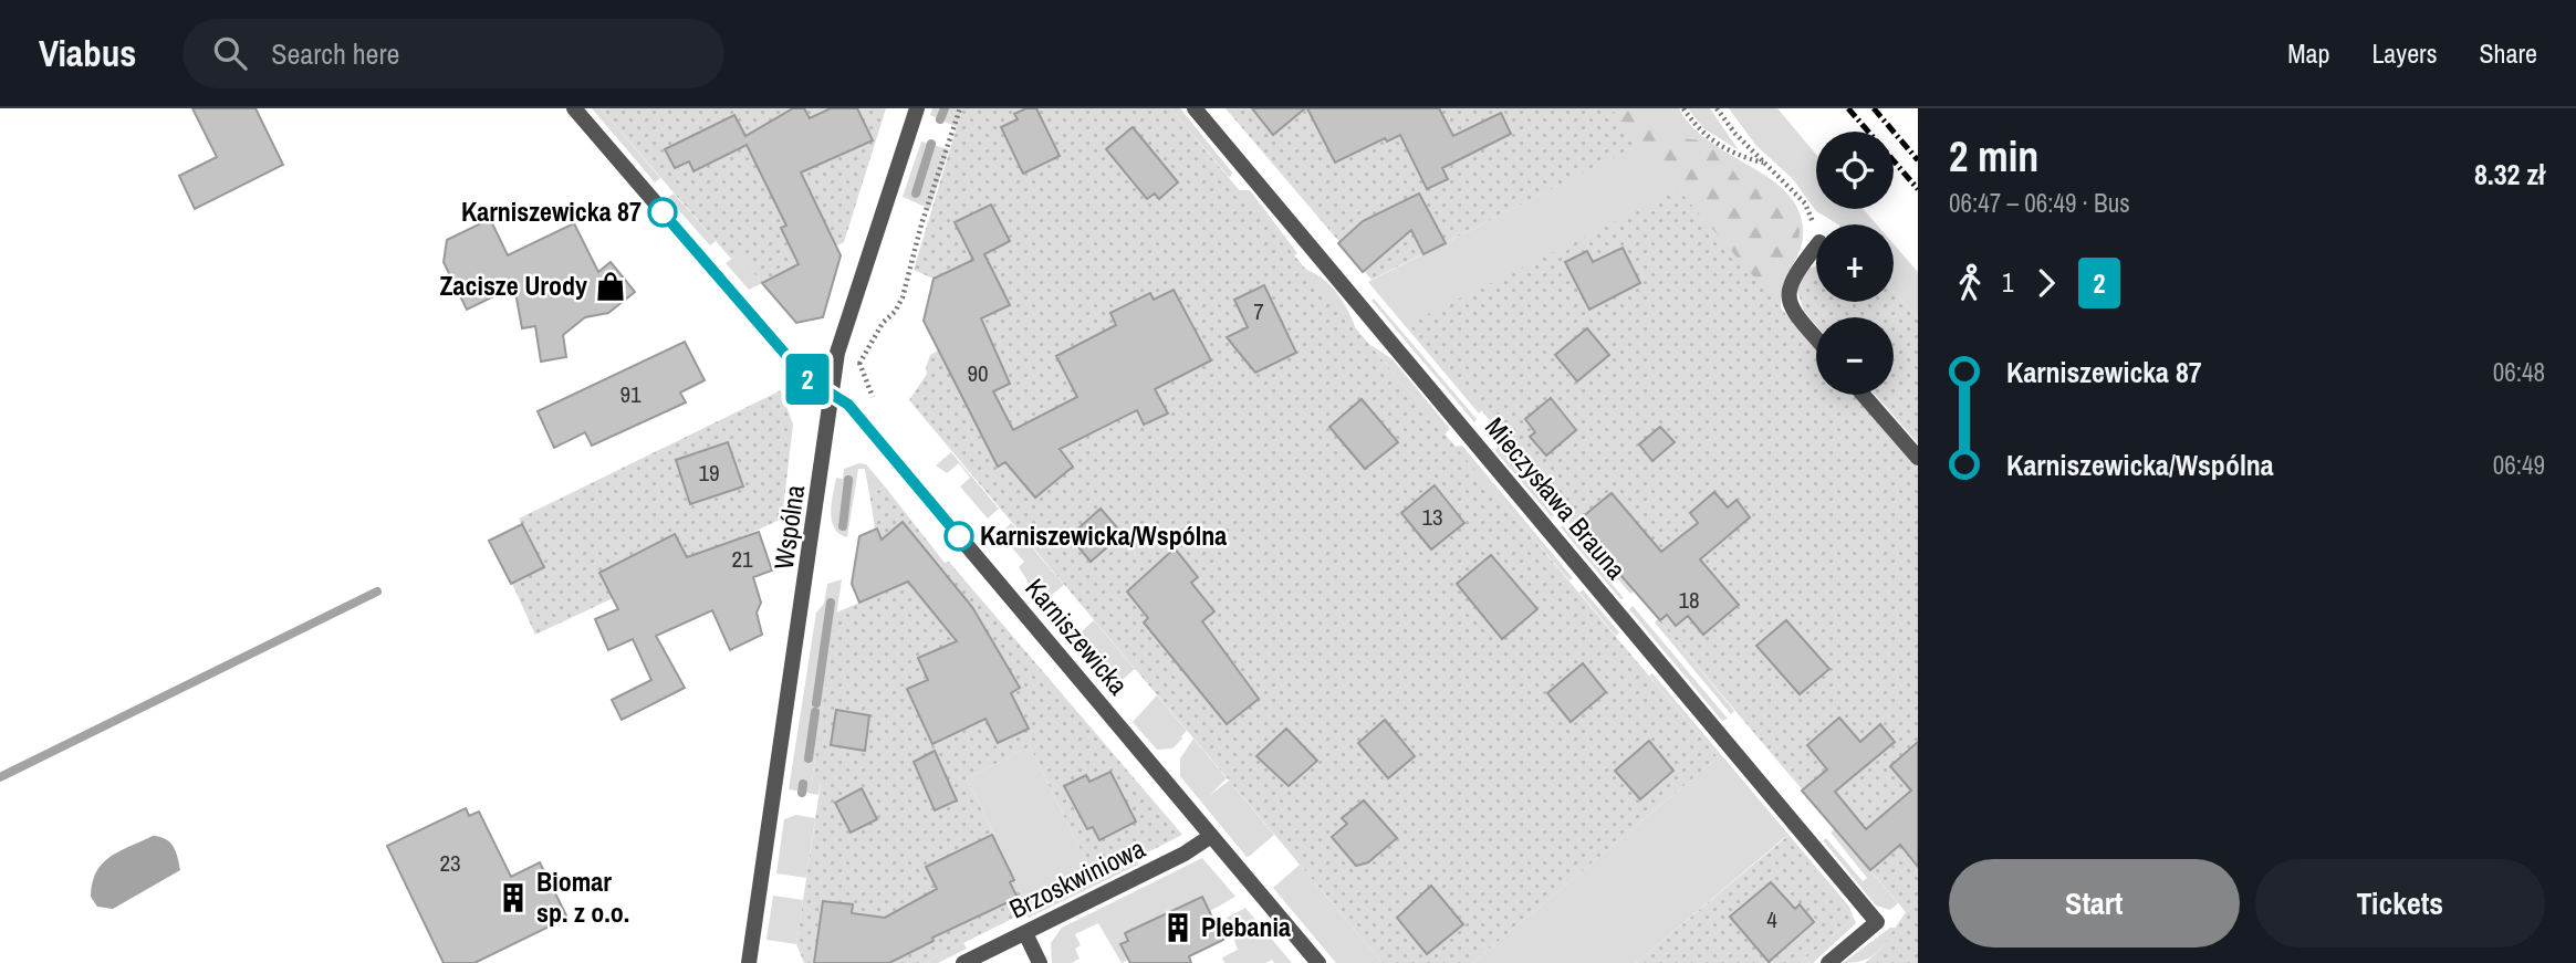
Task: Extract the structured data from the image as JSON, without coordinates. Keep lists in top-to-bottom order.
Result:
{
  "streets": {
    "street": [
      "Mieczysława Brauna",
      "Wspólna",
      "Karniszewicka",
      "Brzoskwiniowa"
    ]
  },
  "crossings": [
    ["Wspólna", "Karniszewicka"],
    ["Karniszewicka", "Brzoskwiniowa"]
  ],
  "places": {
    "other": ["Karniszewicka 87", "Karniszewicka/Wspólna"],
    "shop": ["Zacisze Urody"],
    "building": ["Biomar sp. z o.o.", "Plebania"]
  },
  "lines": ["bus line 2"],
  "house_numbers": [
    "7",
    "90",
    "91",
    "19",
    "13",
    "21",
    "18",
    "23",
    "4"
  ],
  "page": {
    "header": "Viabus",
    "search": "Search here",
    "nav": ["Map", "Layers", "Share"],
    "on_map": "2",
    "heading": ["2 min", "06:47 – 06:49 · Bus", "8.32 zł"],
    "map_buttons": ["+", "−"],
    "legs": ["1", "2"],
    "list": [
      {
        "name": "Karniszewicka 87",
        "value": "06:48"
      },
      {
        "name": "Karniszewicka/Wspólna",
        "value": "06:49"
      }
    ],
    "buttons": ["Start", "Tickets"]
  }
}
